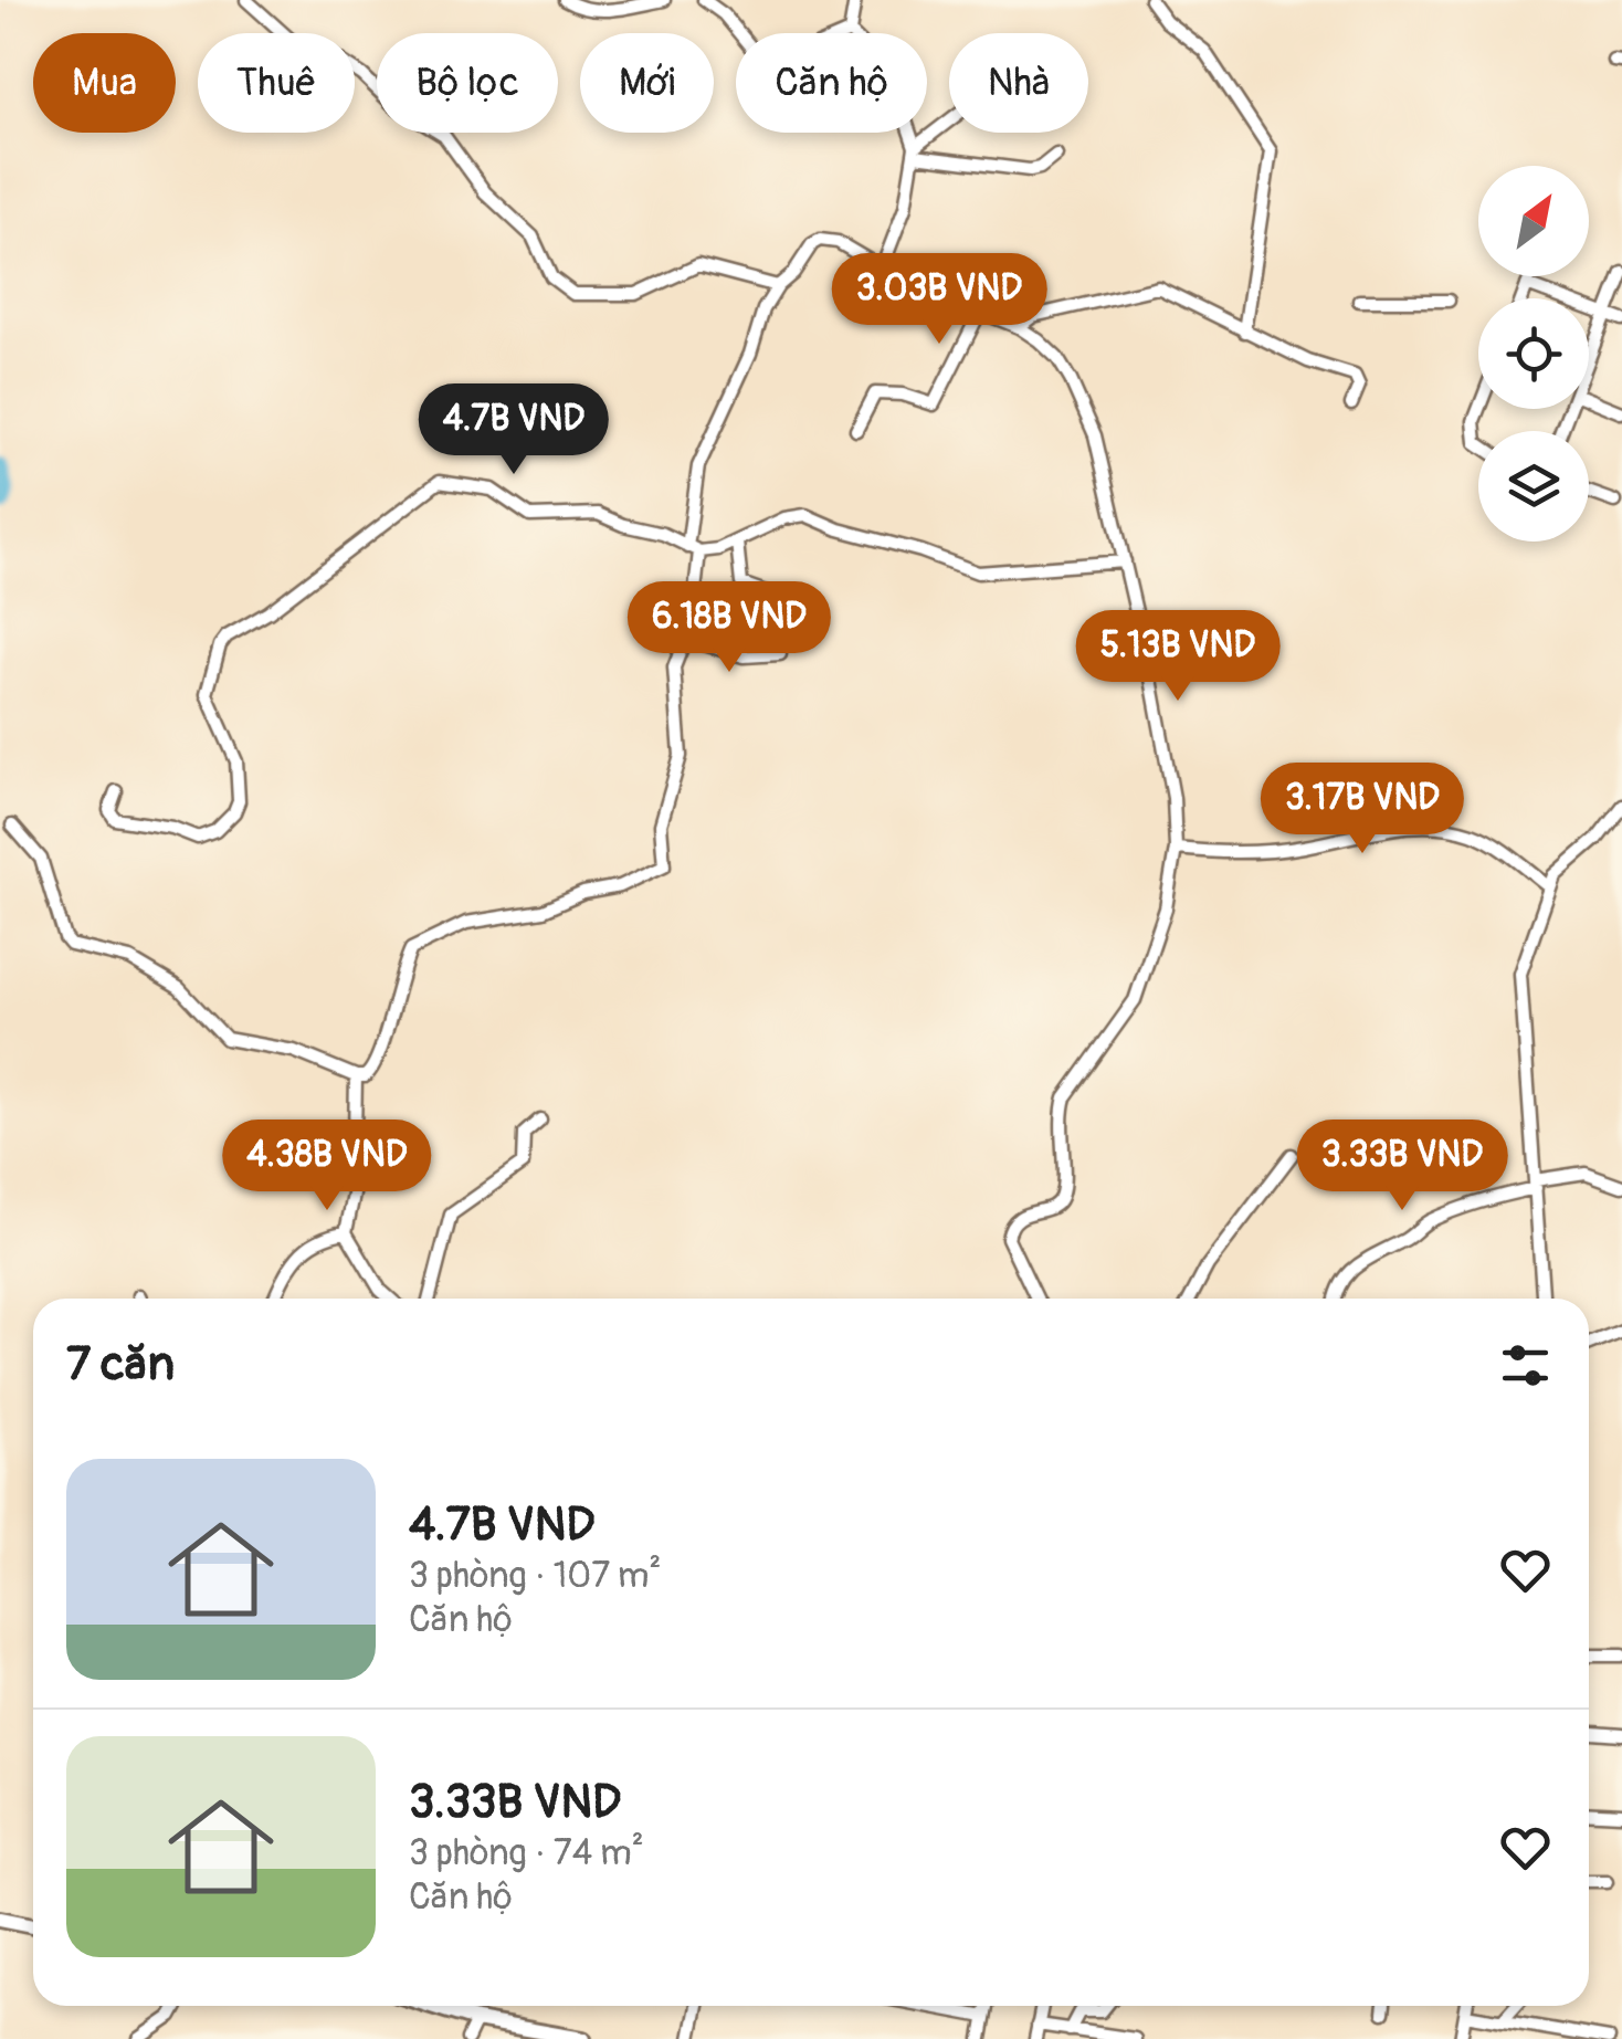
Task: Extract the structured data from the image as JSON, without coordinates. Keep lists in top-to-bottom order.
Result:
{
  "north": "top right",
  "page": {
    "chip": [
      "Mua",
      "Thuê",
      "Bộ lọc",
      "Mới",
      "Căn hộ",
      "Nhà"
    ],
    "price": [
      "3.03B VND",
      "4.7B VND",
      "6.18B VND",
      "5.13B VND",
      "3.17B VND",
      "4.38B VND",
      "3.33B VND"
    ],
    "heading": "7 căn",
    "list": [
      {
        "name": "4.7B VND",
        "note": "3 phòng · 107 m² · Căn hộ"
      },
      {
        "name": "3.33B VND",
        "note": "3 phòng · 74 m² · Căn hộ"
      }
    ]
  }
}
